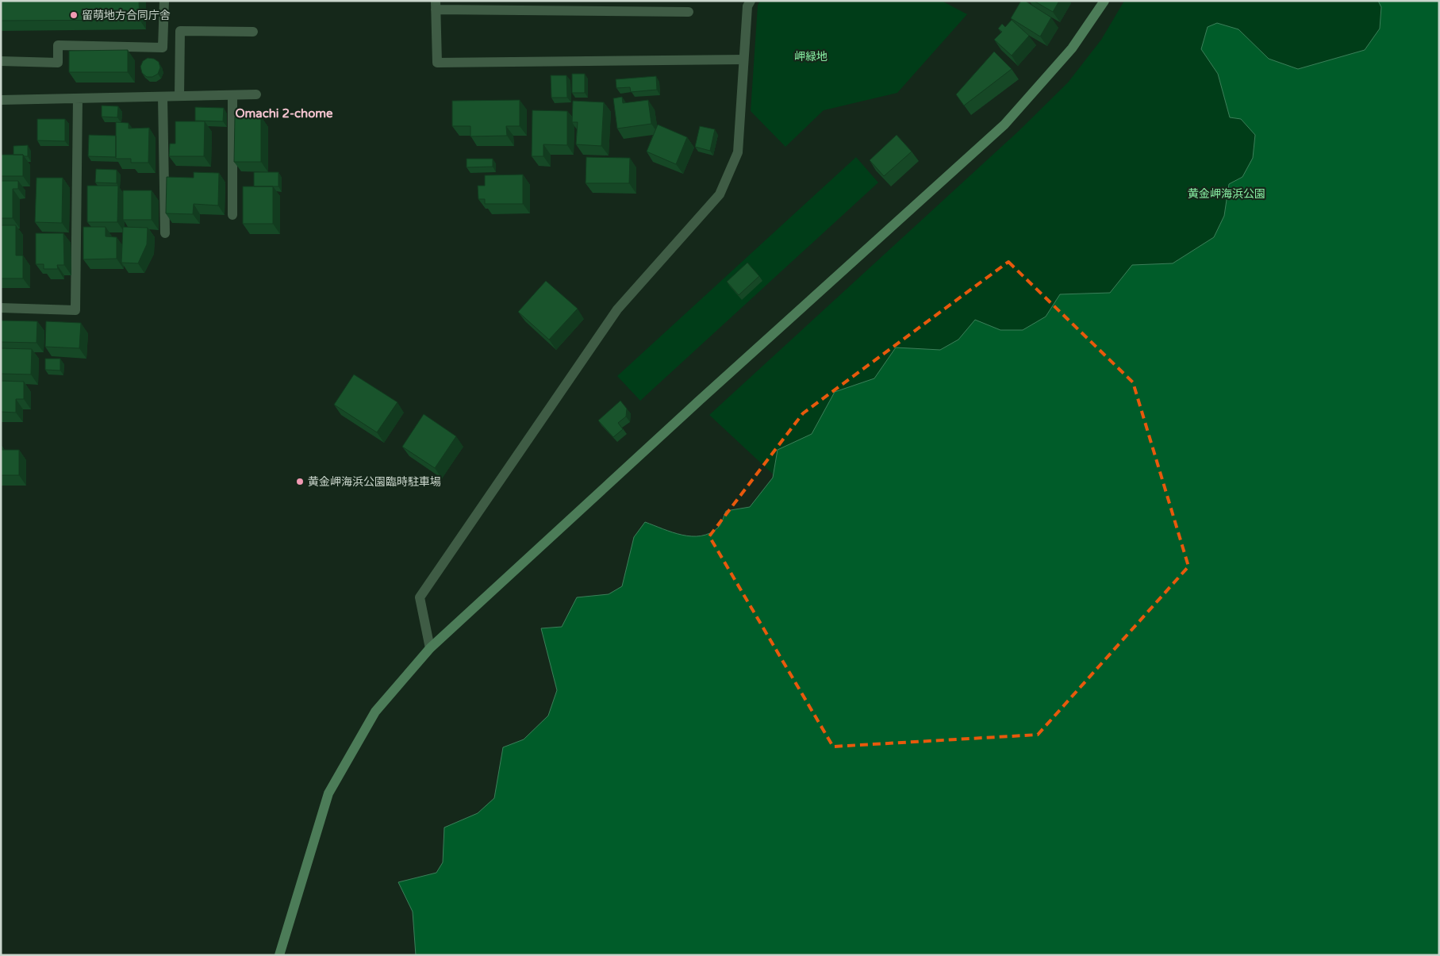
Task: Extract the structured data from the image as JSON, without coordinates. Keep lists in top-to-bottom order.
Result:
{
  "districts": ["Omachi 2-chome"],
  "parks": ["岬緑地", "黄金岬海浜公園"],
  "places": ["留萌地方合同庁舎", "黄金岬海浜公園臨時駐車場"]
}
